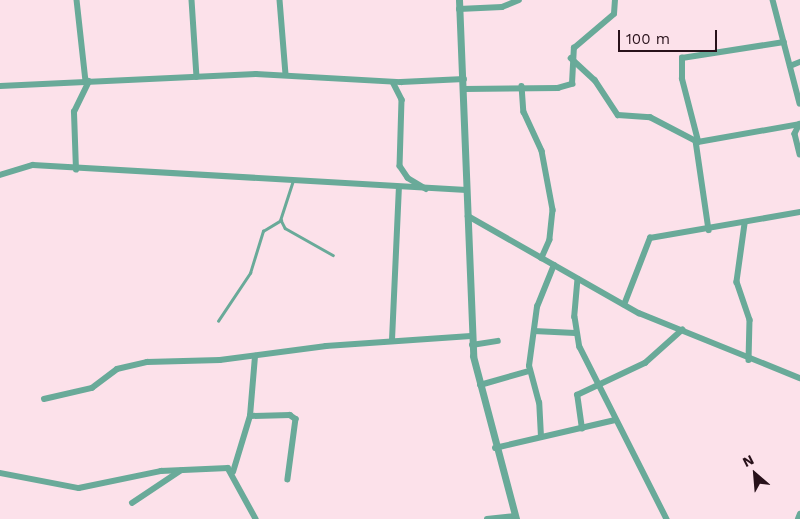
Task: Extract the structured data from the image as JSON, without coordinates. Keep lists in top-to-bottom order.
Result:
{
  "scale_bar": "100 m",
  "north": "top left"
}
